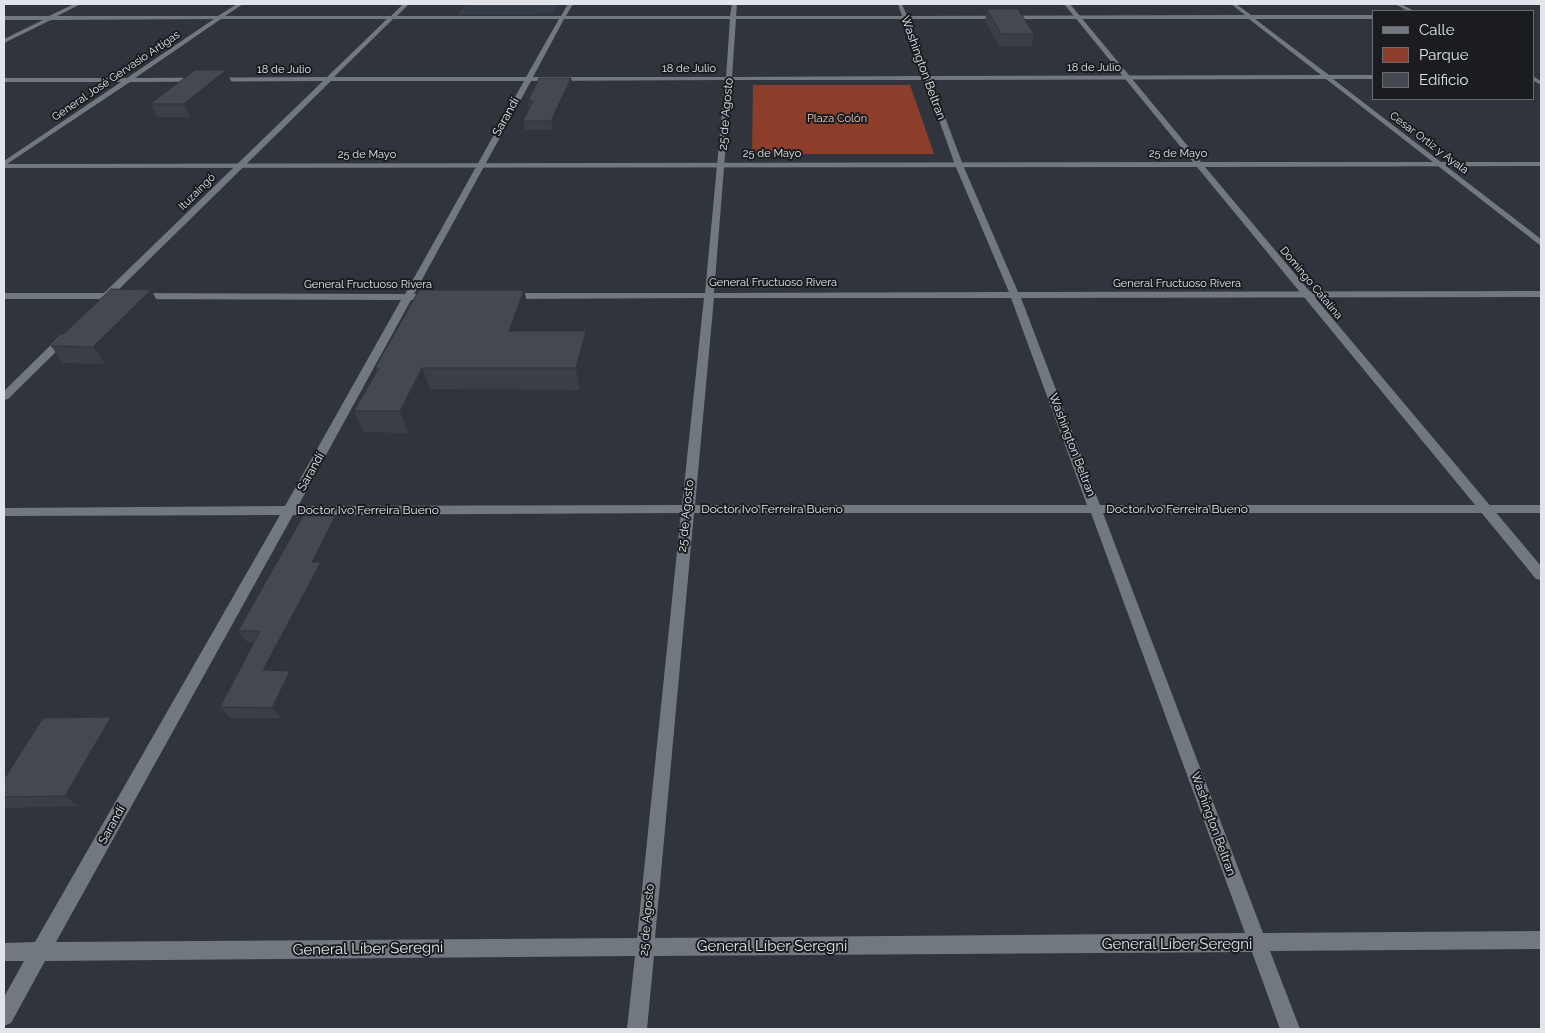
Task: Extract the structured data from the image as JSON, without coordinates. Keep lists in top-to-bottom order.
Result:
{
  "streets": {
    "street": [
      "Washington Beltran",
      "18 de Julio",
      "General José Gervasio Artigas",
      "25 de Agosto",
      "Sarandí",
      "Cesar Ortiz y Ayala",
      "25 de Mayo",
      "Ituzaingó",
      "General Fructuoso Rivera",
      "Domingo Catalina",
      "Doctor Ivo Ferreira Bueno",
      "General Líber Seregni"
    ]
  },
  "crossings": [
    ["Washington Beltran", "18 de Julio"],
    ["Washington Beltran", "25 de Mayo"],
    ["Washington Beltran", "General Fructuoso Rivera"],
    ["Washington Beltran", "Doctor Ivo Ferreira Bueno"],
    ["Washington Beltran", "General Líber Seregni"],
    ["18 de Julio", "General José Gervasio Artigas"],
    ["18 de Julio", "25 de Agosto"],
    ["18 de Julio", "Sarandí"],
    ["18 de Julio", "Cesar Ortiz y Ayala"],
    ["18 de Julio", "Ituzaingó"],
    ["18 de Julio", "Domingo Catalina"],
    ["General José Gervasio Artigas", "25 de Mayo"],
    ["25 de Agosto", "25 de Mayo"],
    ["25 de Agosto", "General Fructuoso Rivera"],
    ["25 de Agosto", "Doctor Ivo Ferreira Bueno"],
    ["25 de Agosto", "General Líber Seregni"],
    ["Sarandí", "25 de Mayo"],
    ["Sarandí", "General Fructuoso Rivera"],
    ["Sarandí", "Doctor Ivo Ferreira Bueno"],
    ["Sarandí", "General Líber Seregni"],
    ["Cesar Ortiz y Ayala", "25 de Mayo"],
    ["25 de Mayo", "Ituzaingó"],
    ["25 de Mayo", "Domingo Catalina"],
    ["Ituzaingó", "General Fructuoso Rivera"],
    ["General Fructuoso Rivera", "Domingo Catalina"],
    ["Domingo Catalina", "Doctor Ivo Ferreira Bueno"]
  ],
  "parks": ["Plaza Colón"],
  "legend": ["Calle", "Parque", "Edificio"]
}
